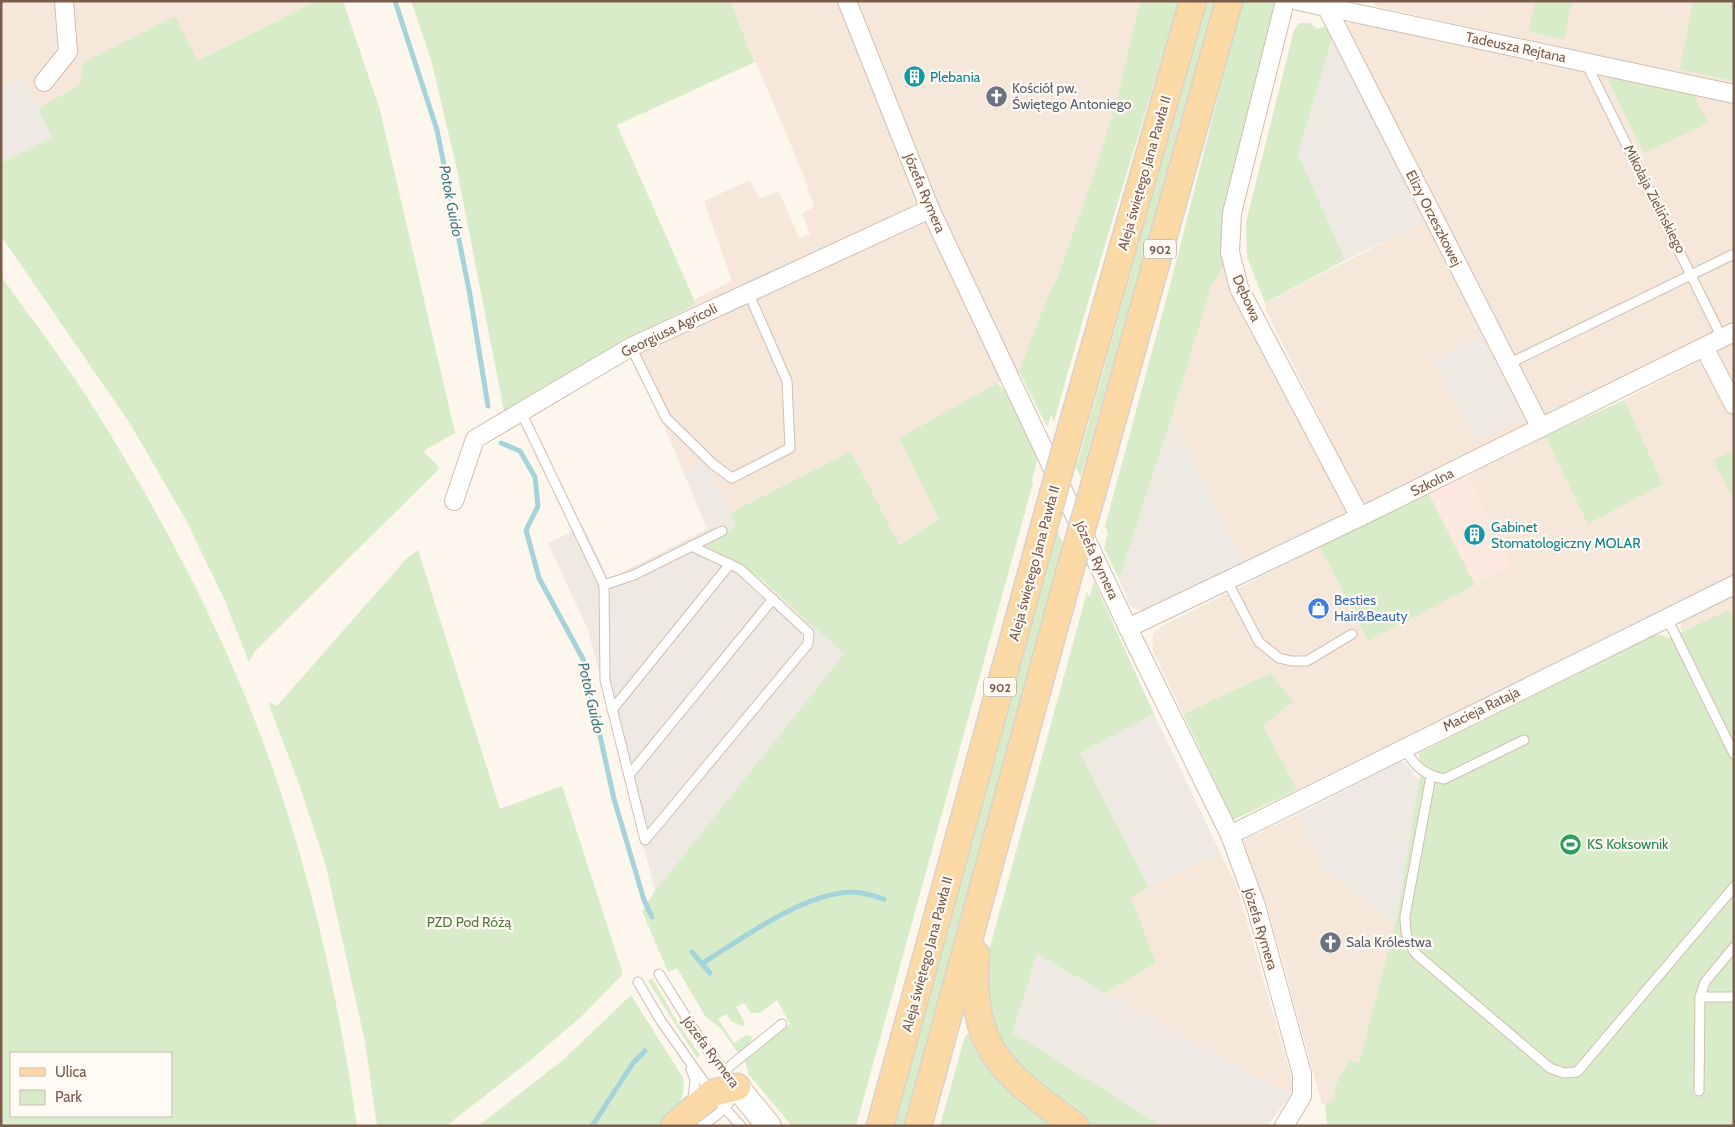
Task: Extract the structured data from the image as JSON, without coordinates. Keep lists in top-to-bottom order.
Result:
{
  "streets": {
    "main road": ["Aleja świętego Jana Pawła II", "902"],
    "street": [
      "Tadeusza Rejtana",
      "Józefa Rymera",
      "Elizy Orzeszkowej",
      "Dębowa",
      "Georgiusa Agricoli",
      "Szkolna",
      "Macieja Rataja"
    ],
    "lane": ["Mikołaja Zielińskiego"]
  },
  "crossings": [
    ["Tadeusza Rejtana", "Mikołaja Zielińskiego"],
    ["Tadeusza Rejtana", "Elizy Orzeszkowej"],
    ["Józefa Rymera", "Georgiusa Agricoli"],
    ["Józefa Rymera", "Szkolna"],
    ["Józefa Rymera", "Macieja Rataja"],
    ["Mikołaja Zielińskiego", "Szkolna"],
    ["Elizy Orzeszkowej", "Szkolna"],
    ["Dębowa", "Szkolna"]
  ],
  "water": ["Potok Guido"],
  "parks": ["PZD Pod Różą"],
  "places": {
    "building": ["Plebania", "Gabinet Stomatologiczny MOLAR"],
    "church": ["Kościół pw. Świętego Antoniego", "Sala Królestwa"],
    "shop": ["Besties Hair&Beauty"],
    "sports": ["KS Koksownik"]
  },
  "legend": ["Ulica", "Park"]
}
